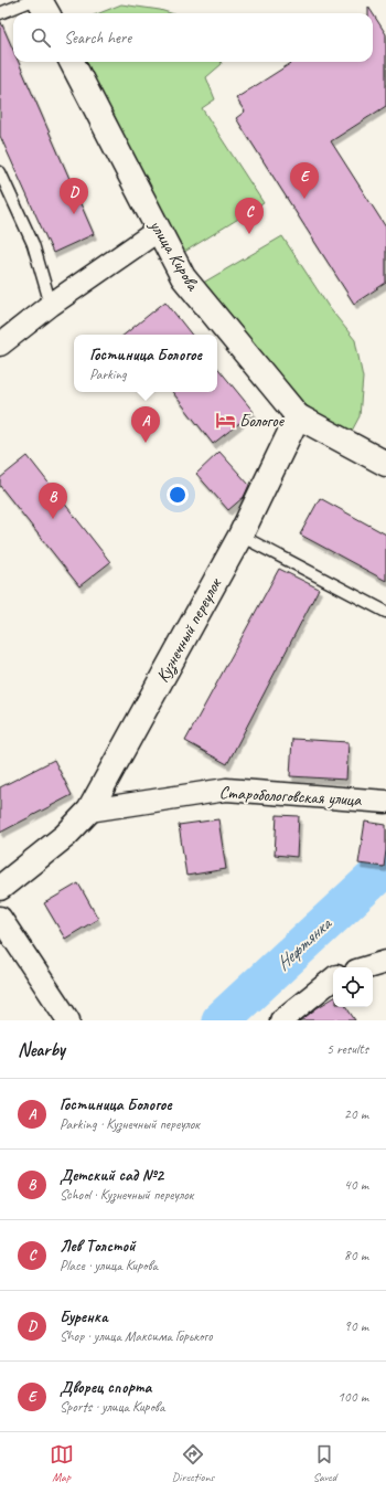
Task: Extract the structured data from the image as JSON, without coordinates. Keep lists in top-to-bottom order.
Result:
{
  "streets": {
    "main road": ["улица Кирова", "Кузнечный переулок"],
    "street": ["Старобологовская улица"]
  },
  "crossings": [
    ["улица Кирова", "Кузнечный переулок"],
    ["Кузнечный переулок", "Старобологовская улица"]
  ],
  "water": ["Нефтянка"],
  "places": {
    "hotel": ["Бологое"]
  },
  "page": {
    "search": "Search here",
    "pins": [
      "E",
      "D",
      "C",
      "A",
      "B"
    ],
    "popup": ["Гостиница Бологое", "Parking"],
    "heading": ["Nearby", "5 results"],
    "list": [
      {
        "mark": "A",
        "name": "Гостиница Бологое",
        "note": "Parking · Кузнечный переулок",
        "value": "20 m"
      },
      {
        "mark": "B",
        "name": "Детский сад №2",
        "note": "School · Кузнечный переулок",
        "value": "40 m"
      },
      {
        "mark": "C",
        "name": "Лев Толстой",
        "note": "Place · улица Кирова",
        "value": "80 m"
      },
      {
        "mark": "D",
        "name": "Буренка",
        "note": "Shop · улица Максима Горького",
        "value": "90 m"
      },
      {
        "mark": "E",
        "name": "Дворец спорта",
        "note": "Sports · улица Кирова",
        "value": "100 m"
      }
    ],
    "nav": ["Map", "Directions", "Saved"]
  }
}
